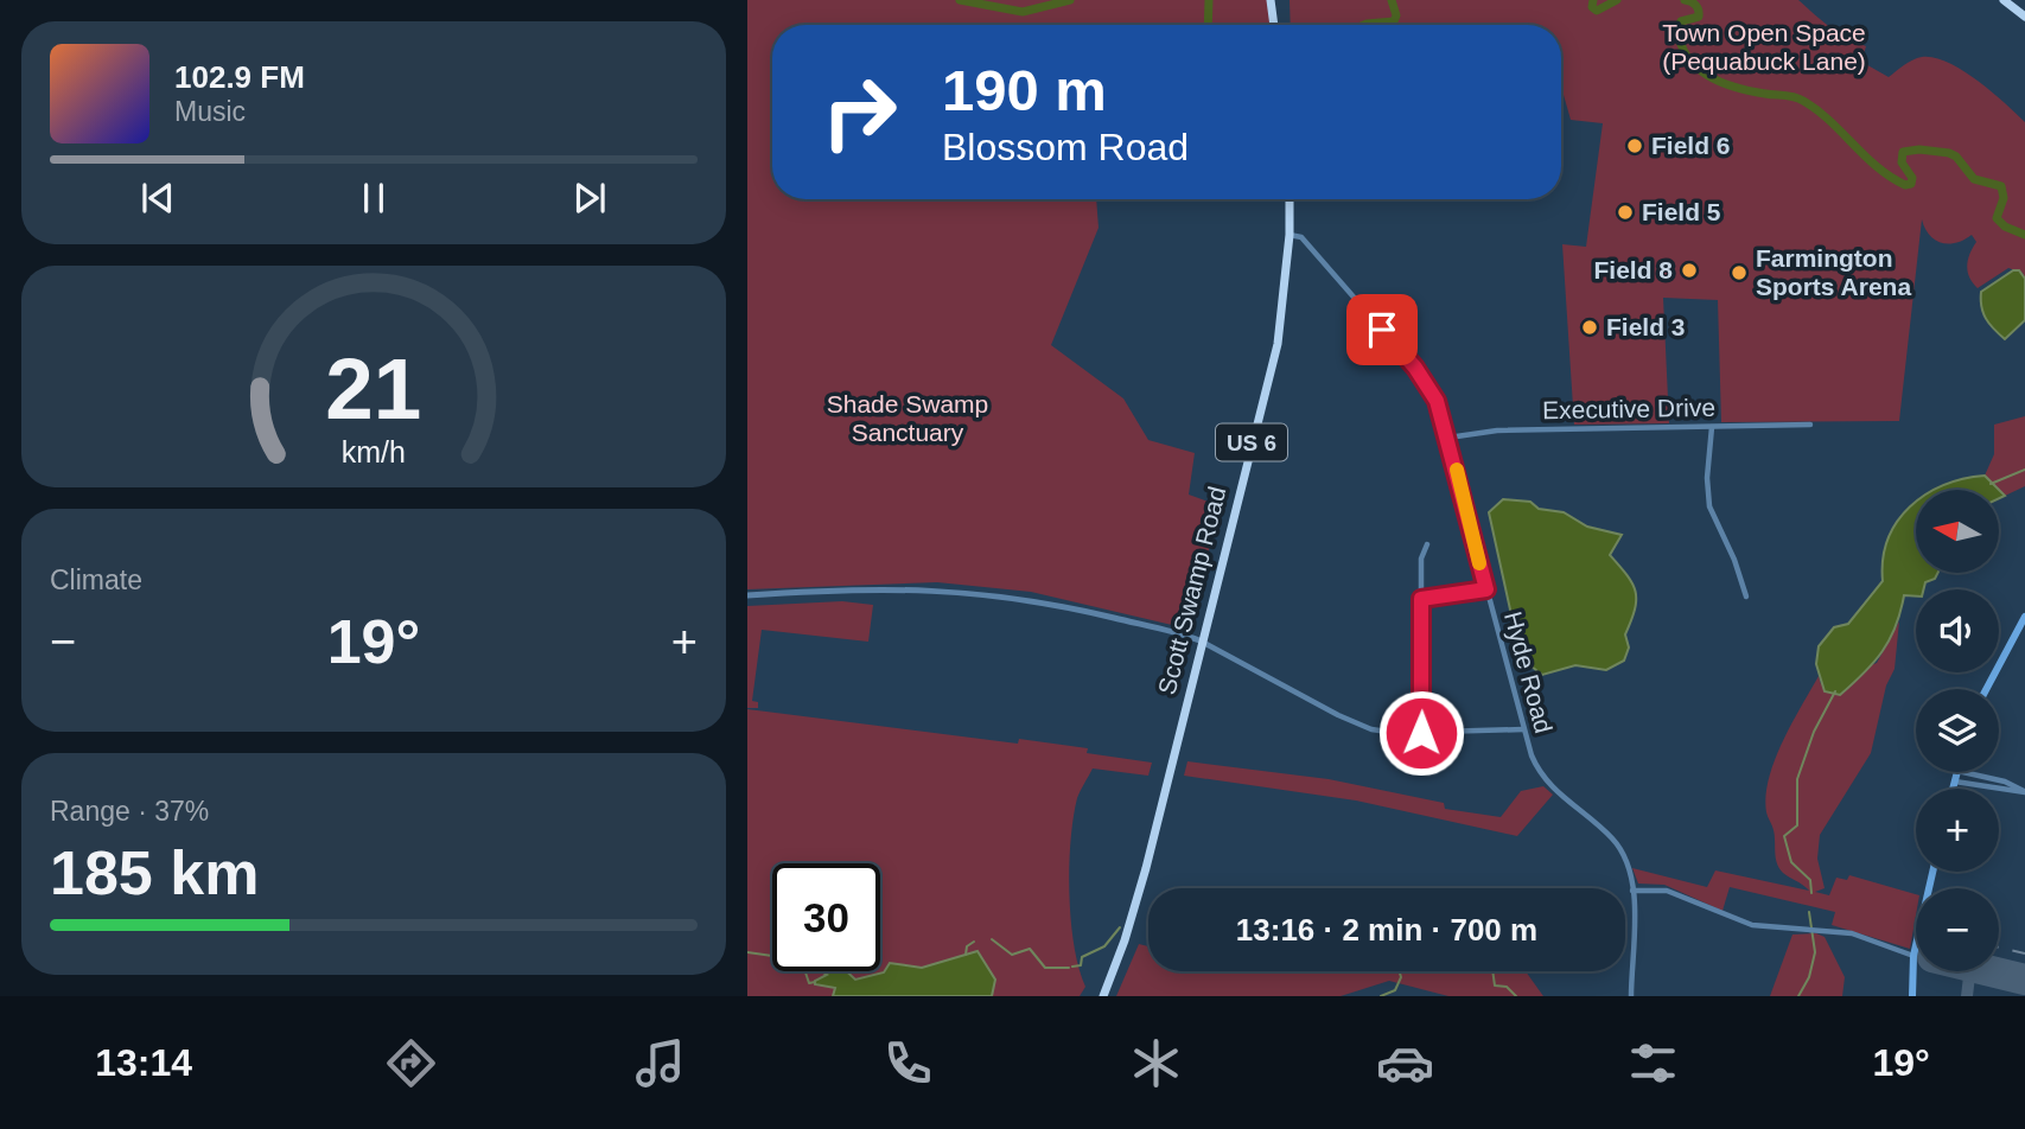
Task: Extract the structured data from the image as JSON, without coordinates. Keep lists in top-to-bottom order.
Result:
{
  "streets": {
    "highway": ["US 6", "Scott Swamp Road"],
    "street": ["Executive Drive", "Hyde Road"]
  },
  "crossings": [
    ["Executive Drive", "Hyde Road"],
    ["Scott Swamp Road", "Hyde Road"]
  ],
  "parks": ["Town Open Space (Pequabuck Lane)", "Shade Swamp Sanctuary"],
  "places": [
    "Field 6",
    "Field 5",
    "Field 8",
    "Farmington Sports Arena",
    "Field 3"
  ],
  "north": "left",
  "page": {
    "turn": ["190 m", "Blossom Road"],
    "song": ["102.9 FM", "Music"],
    "map_buttons": ["+", "−"],
    "tile": [
      "Climate",
      ["Range · 37%", "185 km"]
    ],
    "heat": ["−", "19°", "+"],
    "limit": "30",
    "trip": "13:16 · 2 min · 700 m",
    "tabs": ["13:14", "19°"],
    "gauge": ["21", "km/h"]
  }
}
